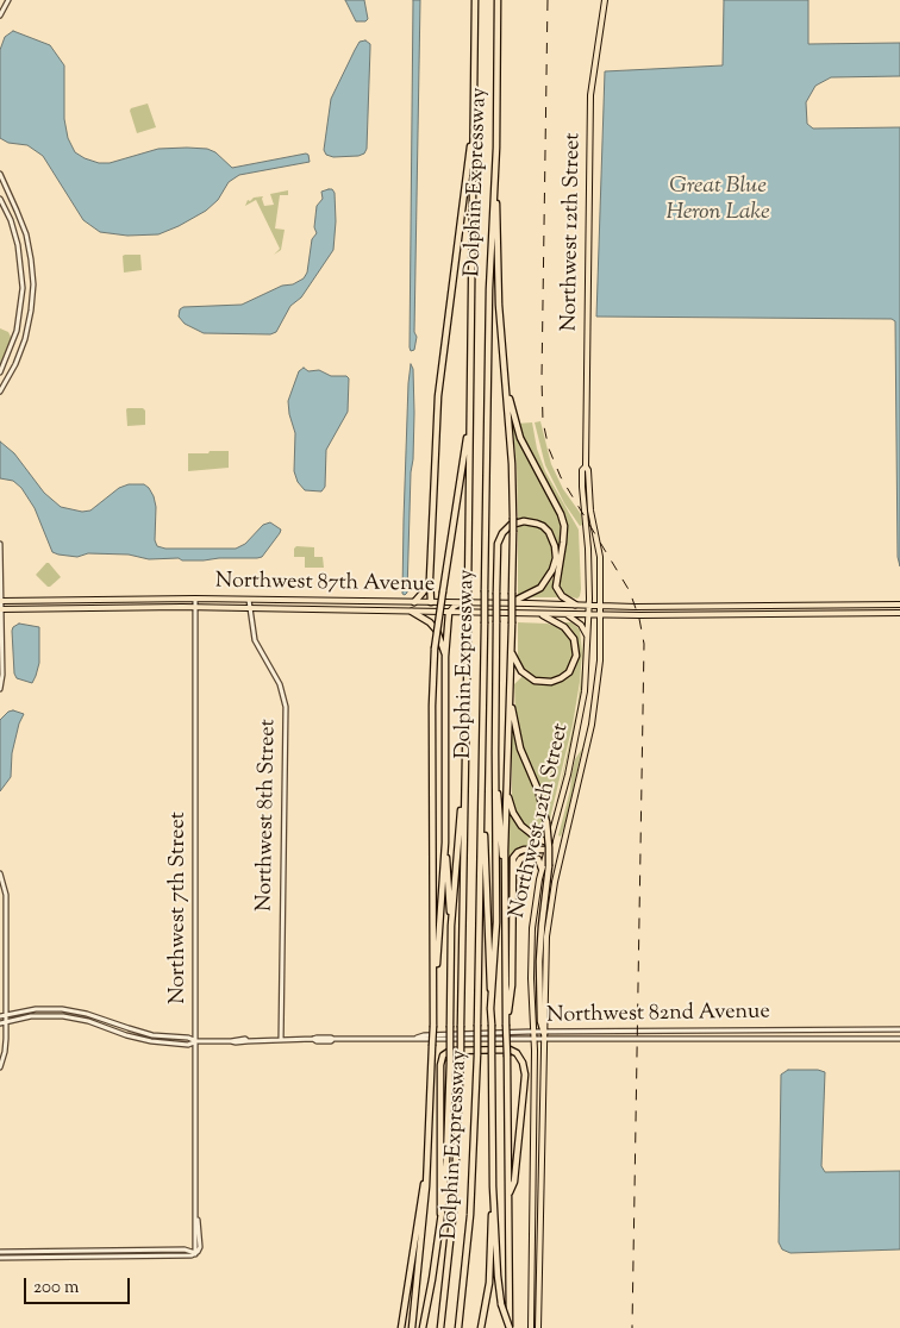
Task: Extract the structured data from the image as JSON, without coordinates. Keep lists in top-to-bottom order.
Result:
{
  "streets": {
    "highway": ["Dolphin Expressway"],
    "main road": ["Northwest 12th Street", "Northwest 87th Avenue"],
    "street": ["Northwest 8th Street", "Northwest 7th Street", "Northwest 82nd Avenue"]
  },
  "crossings": [
    ["Northwest 12th Street", "Northwest 87th Avenue"],
    ["Northwest 12th Street", "Northwest 82nd Avenue"],
    ["Northwest 87th Avenue", "Northwest 8th Street"],
    ["Northwest 87th Avenue", "Northwest 7th Street"],
    ["Northwest 8th Street", "Northwest 82nd Avenue"],
    ["Northwest 7th Street", "Northwest 82nd Avenue"]
  ],
  "water": ["Great Blue Heron Lake"],
  "scale_bar": "200 m"
}
